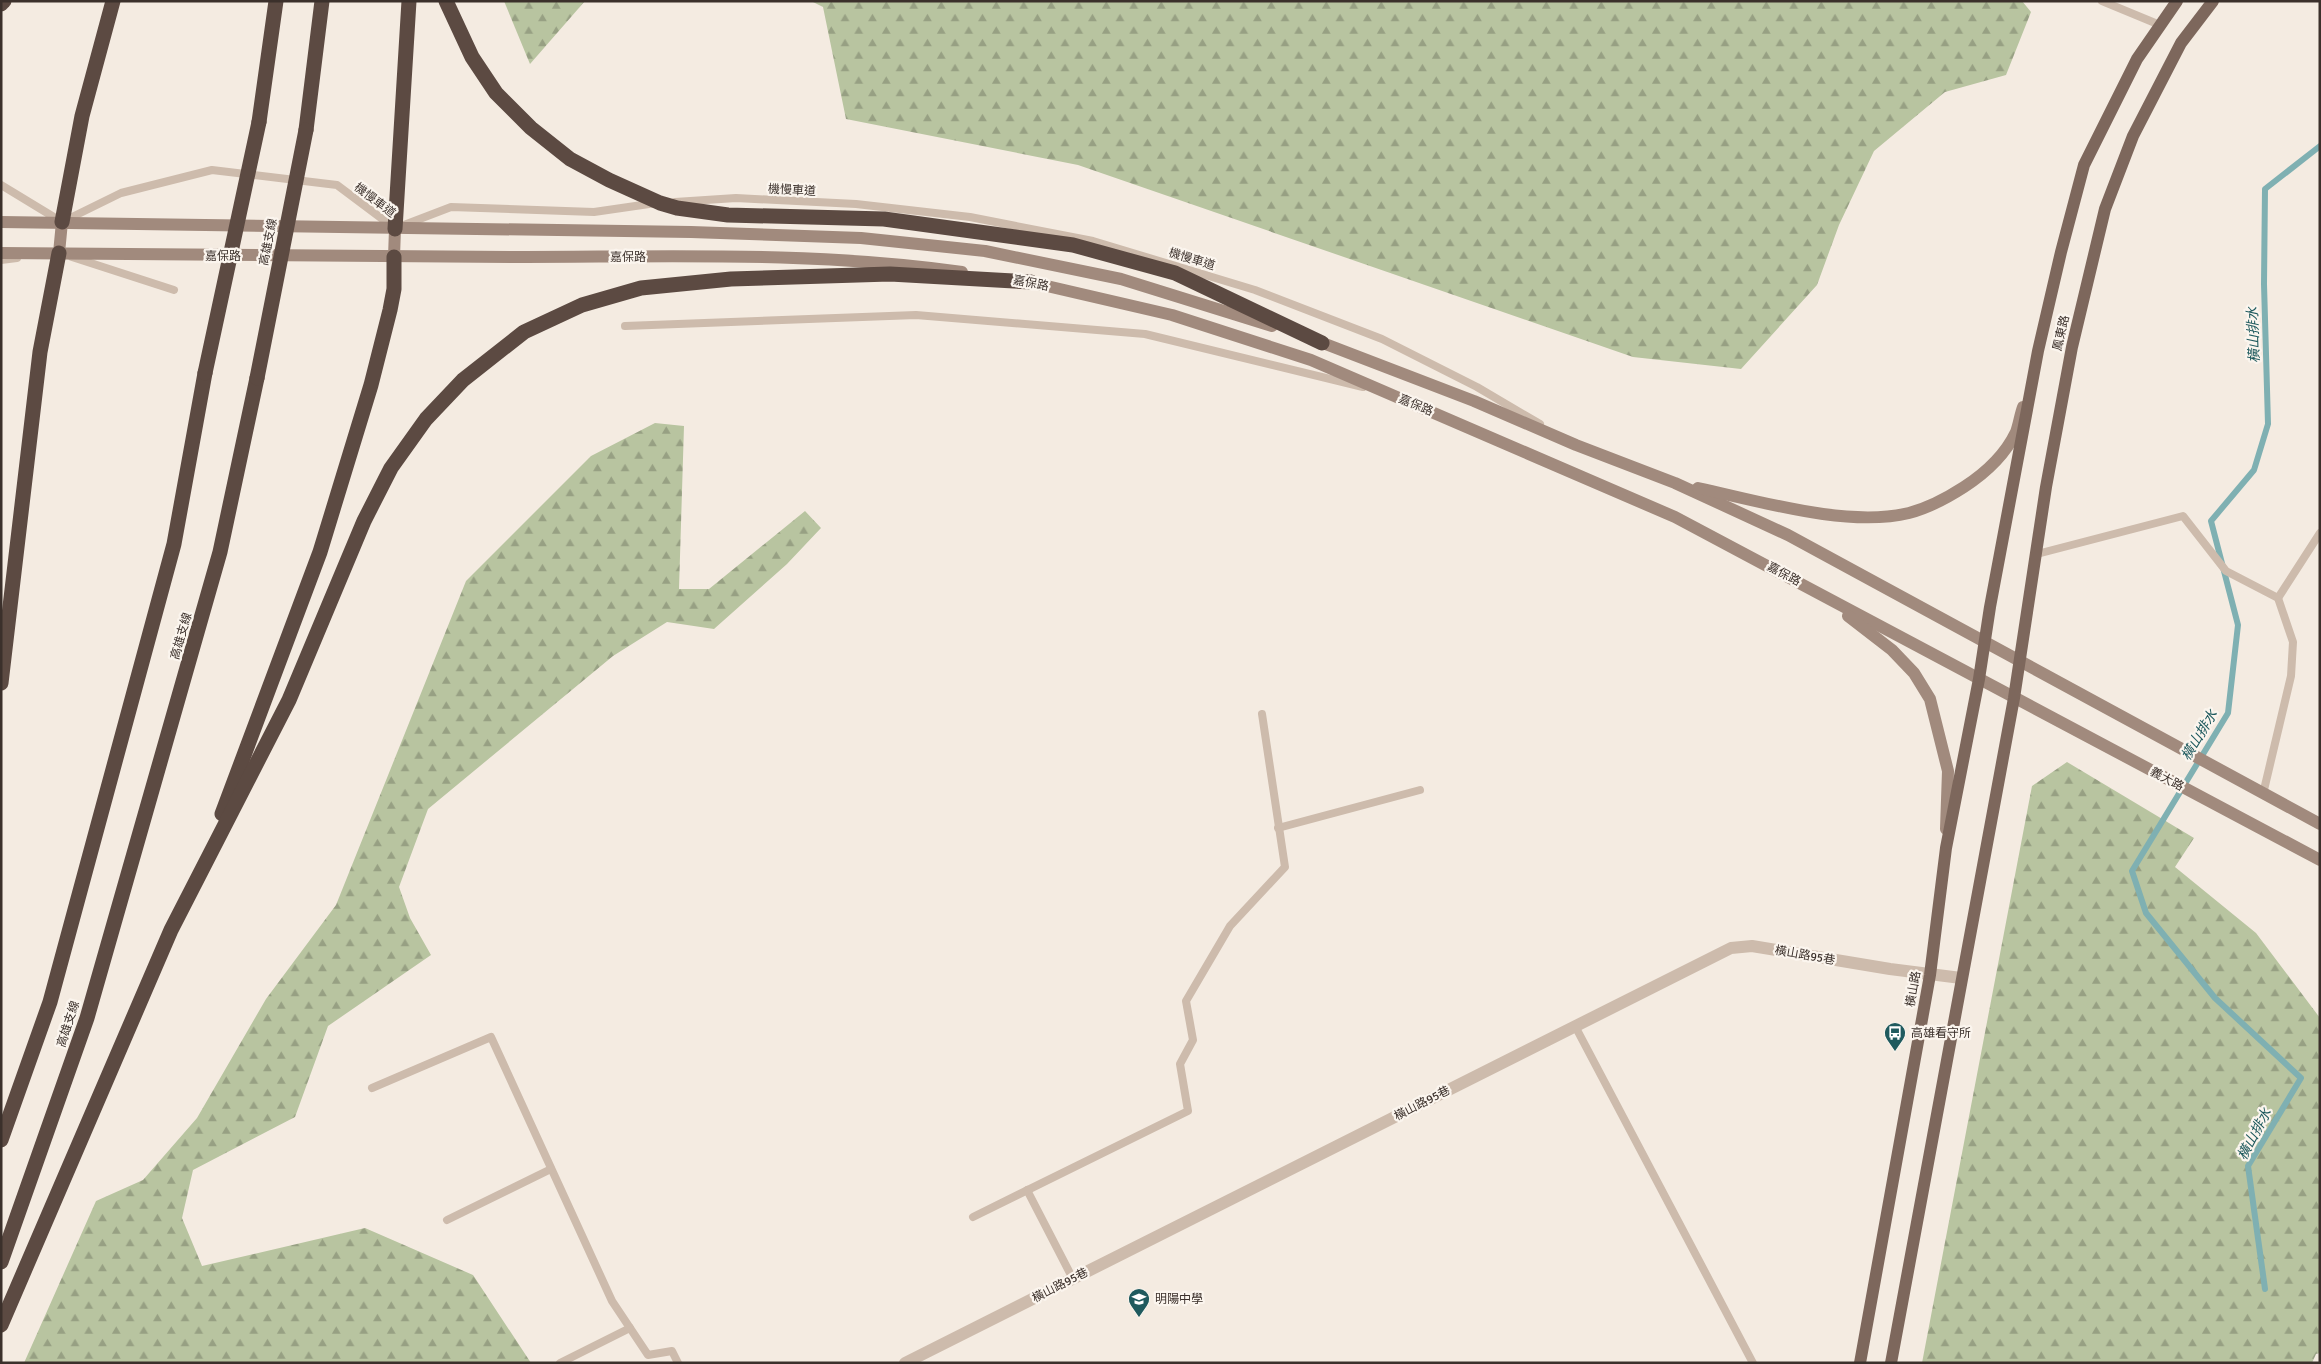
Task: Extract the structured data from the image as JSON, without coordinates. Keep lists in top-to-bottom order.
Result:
{
  "streets": {
    "highway": ["高雄支線"],
    "main road": ["鳳東路", "橫山路"],
    "street": ["嘉保路", "義大路", "橫山路95巷"],
    "lane": ["機慢車道"]
  },
  "crossings": [
    ["機慢車道", "嘉保路"],
    ["嘉保路", "鳳東路"],
    ["嘉保路", "義大路"],
    ["嘉保路", "橫山路"],
    ["鳳東路", "義大路"],
    ["鳳東路", "橫山路"],
    ["橫山路95巷", "橫山路"]
  ],
  "water": ["橫山排水"],
  "places": {
    "bus stop": ["高雄看守所"],
    "school or university": ["明陽中學"]
  }
}
